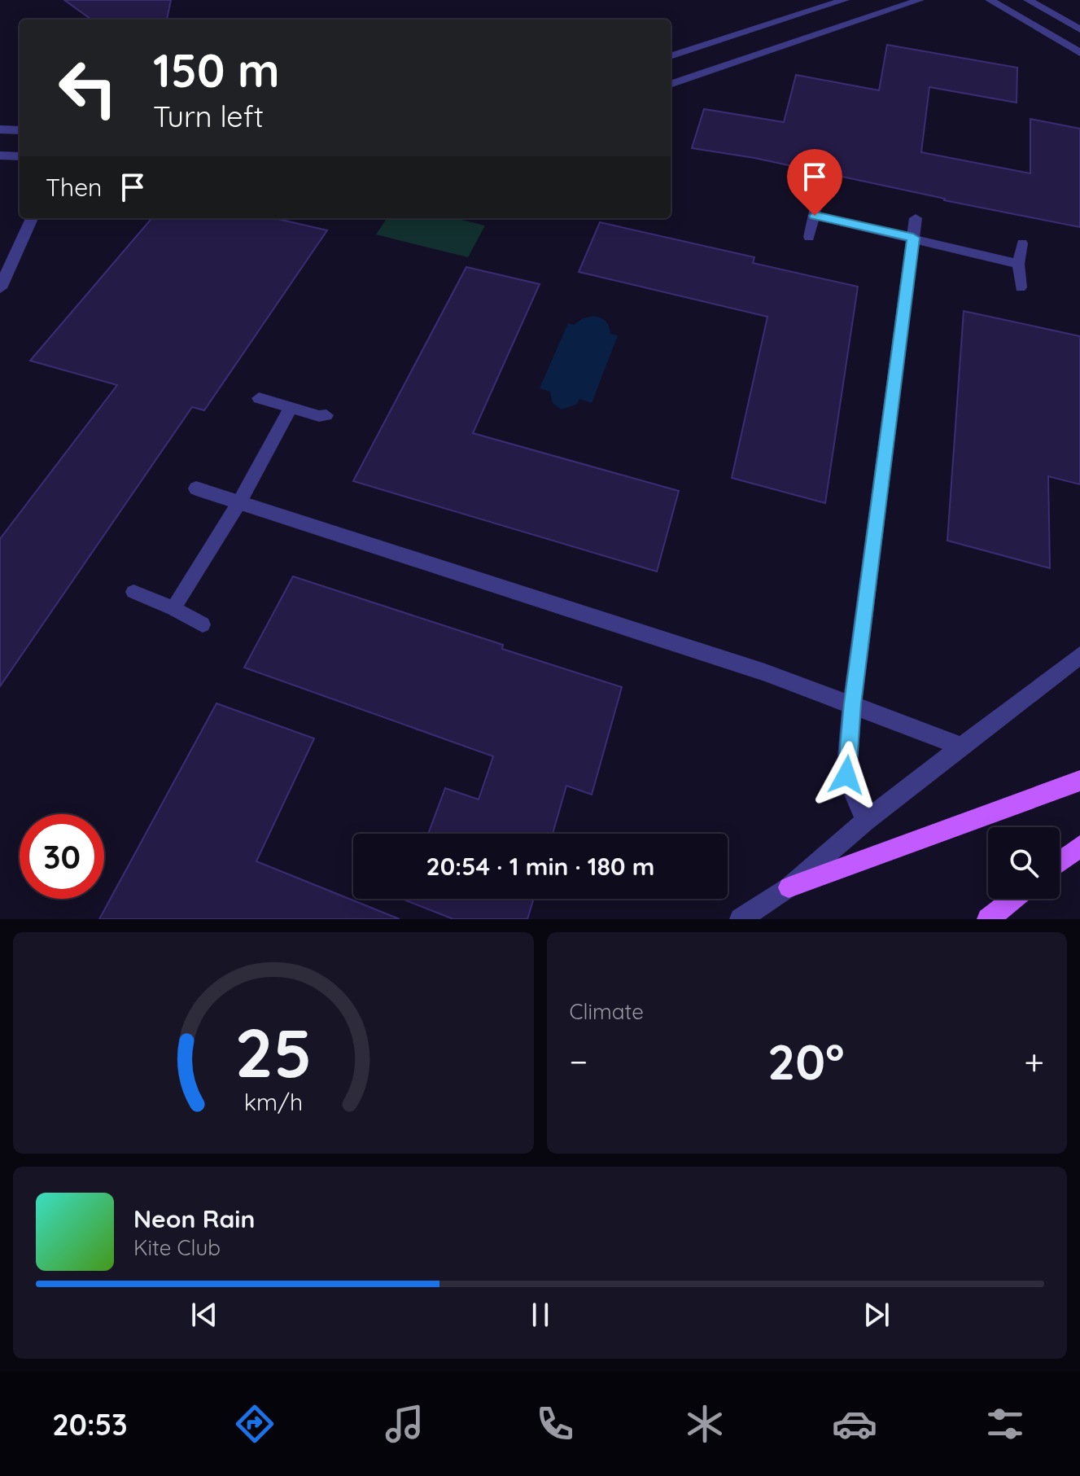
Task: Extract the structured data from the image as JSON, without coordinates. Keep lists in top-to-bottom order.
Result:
{
  "page": {
    "turn": ["150 m", "Turn left"],
    "then": "Then",
    "limit": "30",
    "trip": "20:54 · 1 min · 180 m",
    "tile": "Climate",
    "heat": ["−", "20°", "+"],
    "song": ["Neon Rain", "Kite Club"],
    "tabs": "20:53",
    "gauge": ["25", "km/h"]
  }
}
